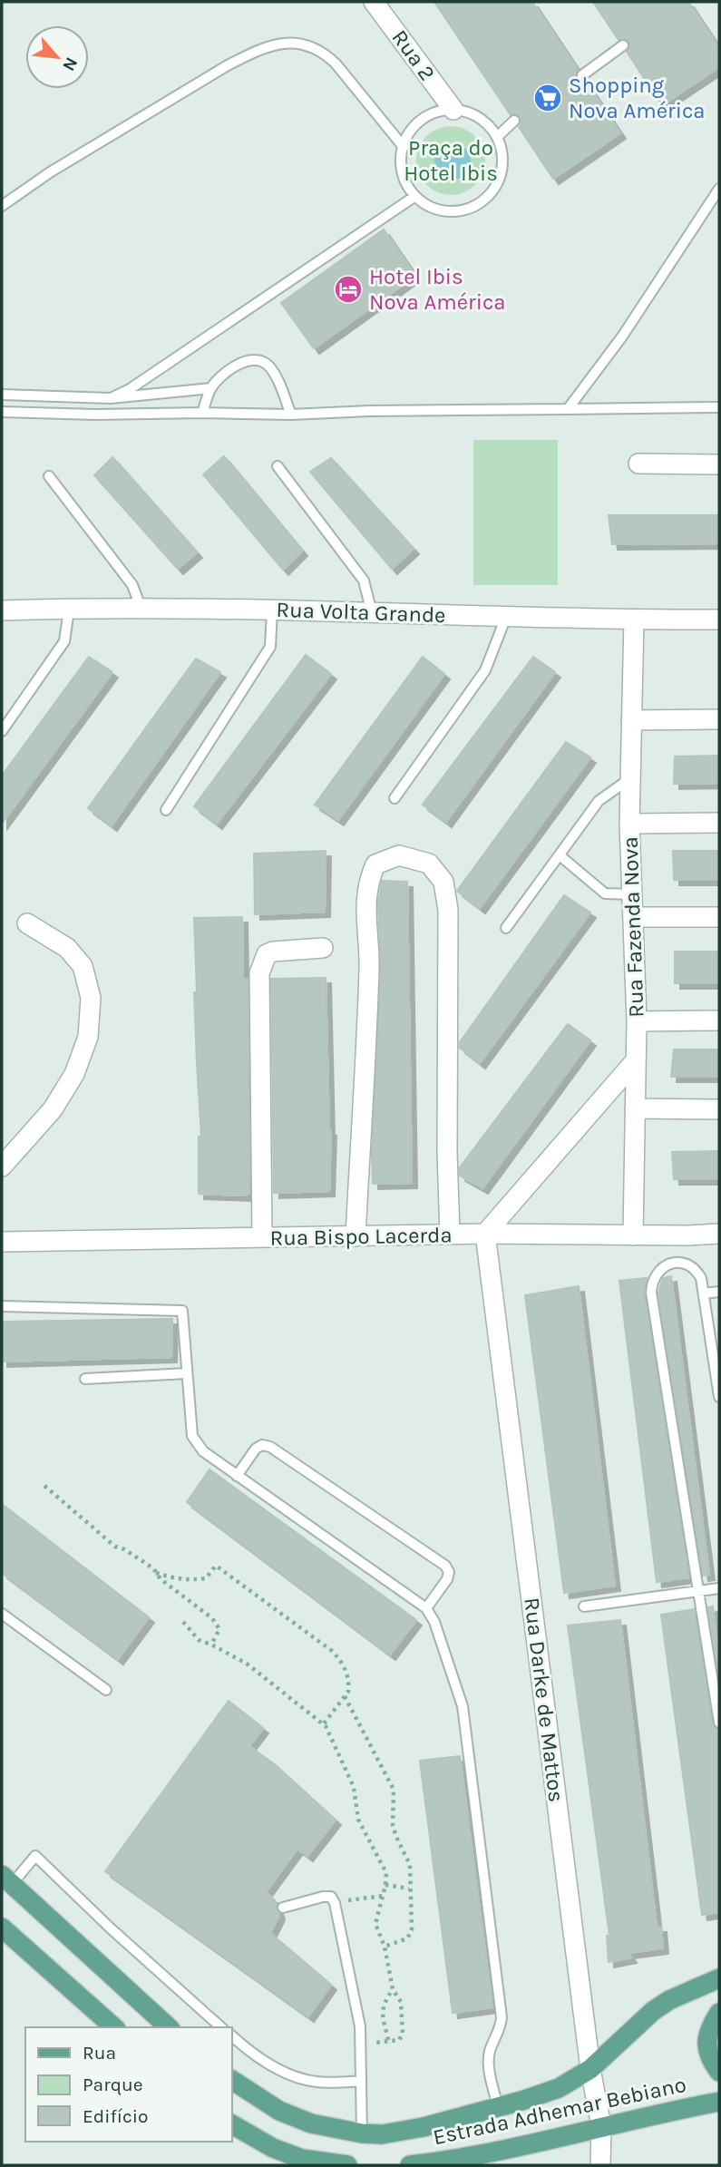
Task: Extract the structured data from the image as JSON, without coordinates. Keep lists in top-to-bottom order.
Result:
{
  "streets": {
    "main road": ["Estrada Adhemar Bebiano"],
    "street": [
      "Rua 2",
      "Rua Volta Grande",
      "Rua Fazenda Nova",
      "Rua Bispo Lacerda",
      "Rua Darke de Mattos"
    ]
  },
  "crossings": [
    ["Rua Volta Grande", "Rua Fazenda Nova"],
    ["Rua Fazenda Nova", "Rua Bispo Lacerda"],
    ["Rua Bispo Lacerda", "Rua Darke de Mattos"],
    ["Rua Darke de Mattos", "Estrada Adhemar Bebiano"]
  ],
  "parks": ["Praça do Hotel Ibis"],
  "places": {
    "supermarket": ["Shopping Nova América"],
    "hotel": ["Hotel Ibis Nova América"]
  },
  "legend": ["Rua", "Parque", "Edifício"],
  "north": "bottom right"
}
